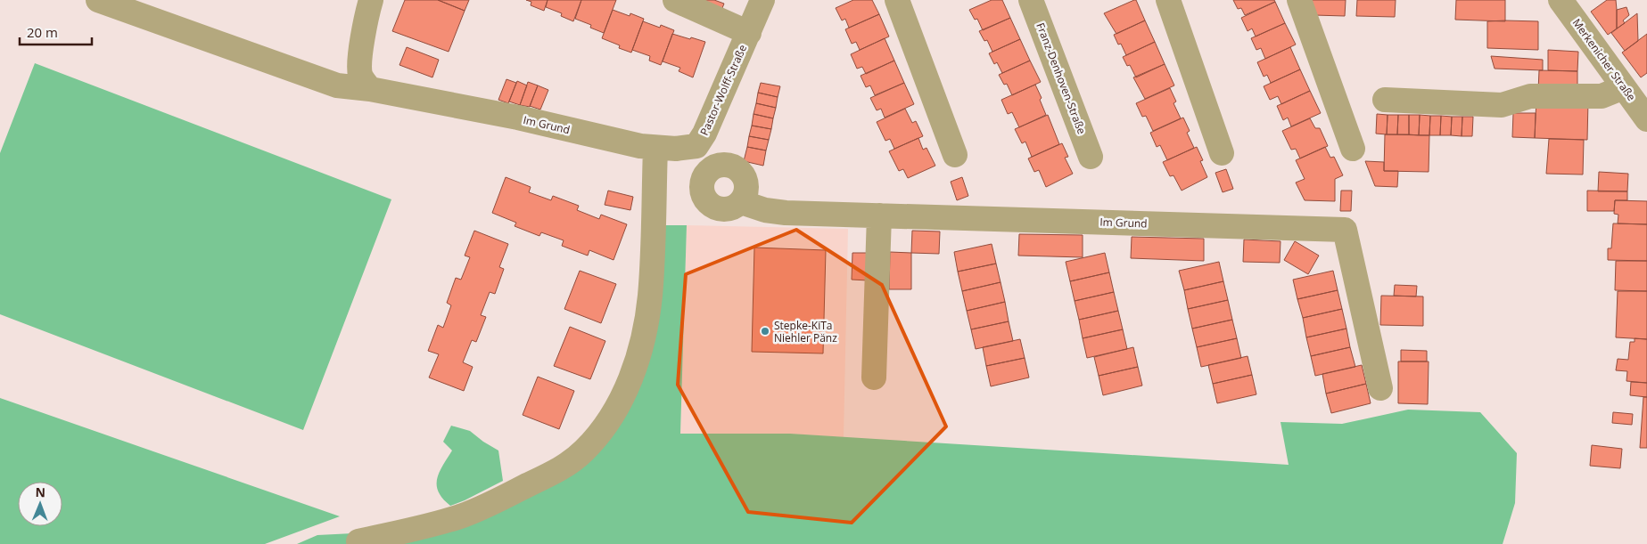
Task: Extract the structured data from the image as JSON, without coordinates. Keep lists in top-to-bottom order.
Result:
{
  "streets": {
    "street": [
      "Merkenicher Straße",
      "Franz-Denhoven-Straße",
      "Pastor-Wolff-Straße",
      "Im Grund"
    ]
  },
  "crossings": [
    ["Pastor-Wolff-Straße", "Im Grund"]
  ],
  "places": ["Stepke-KiTa Niehler Pänz"],
  "scale_bar": "20 m",
  "north": "top"
}
